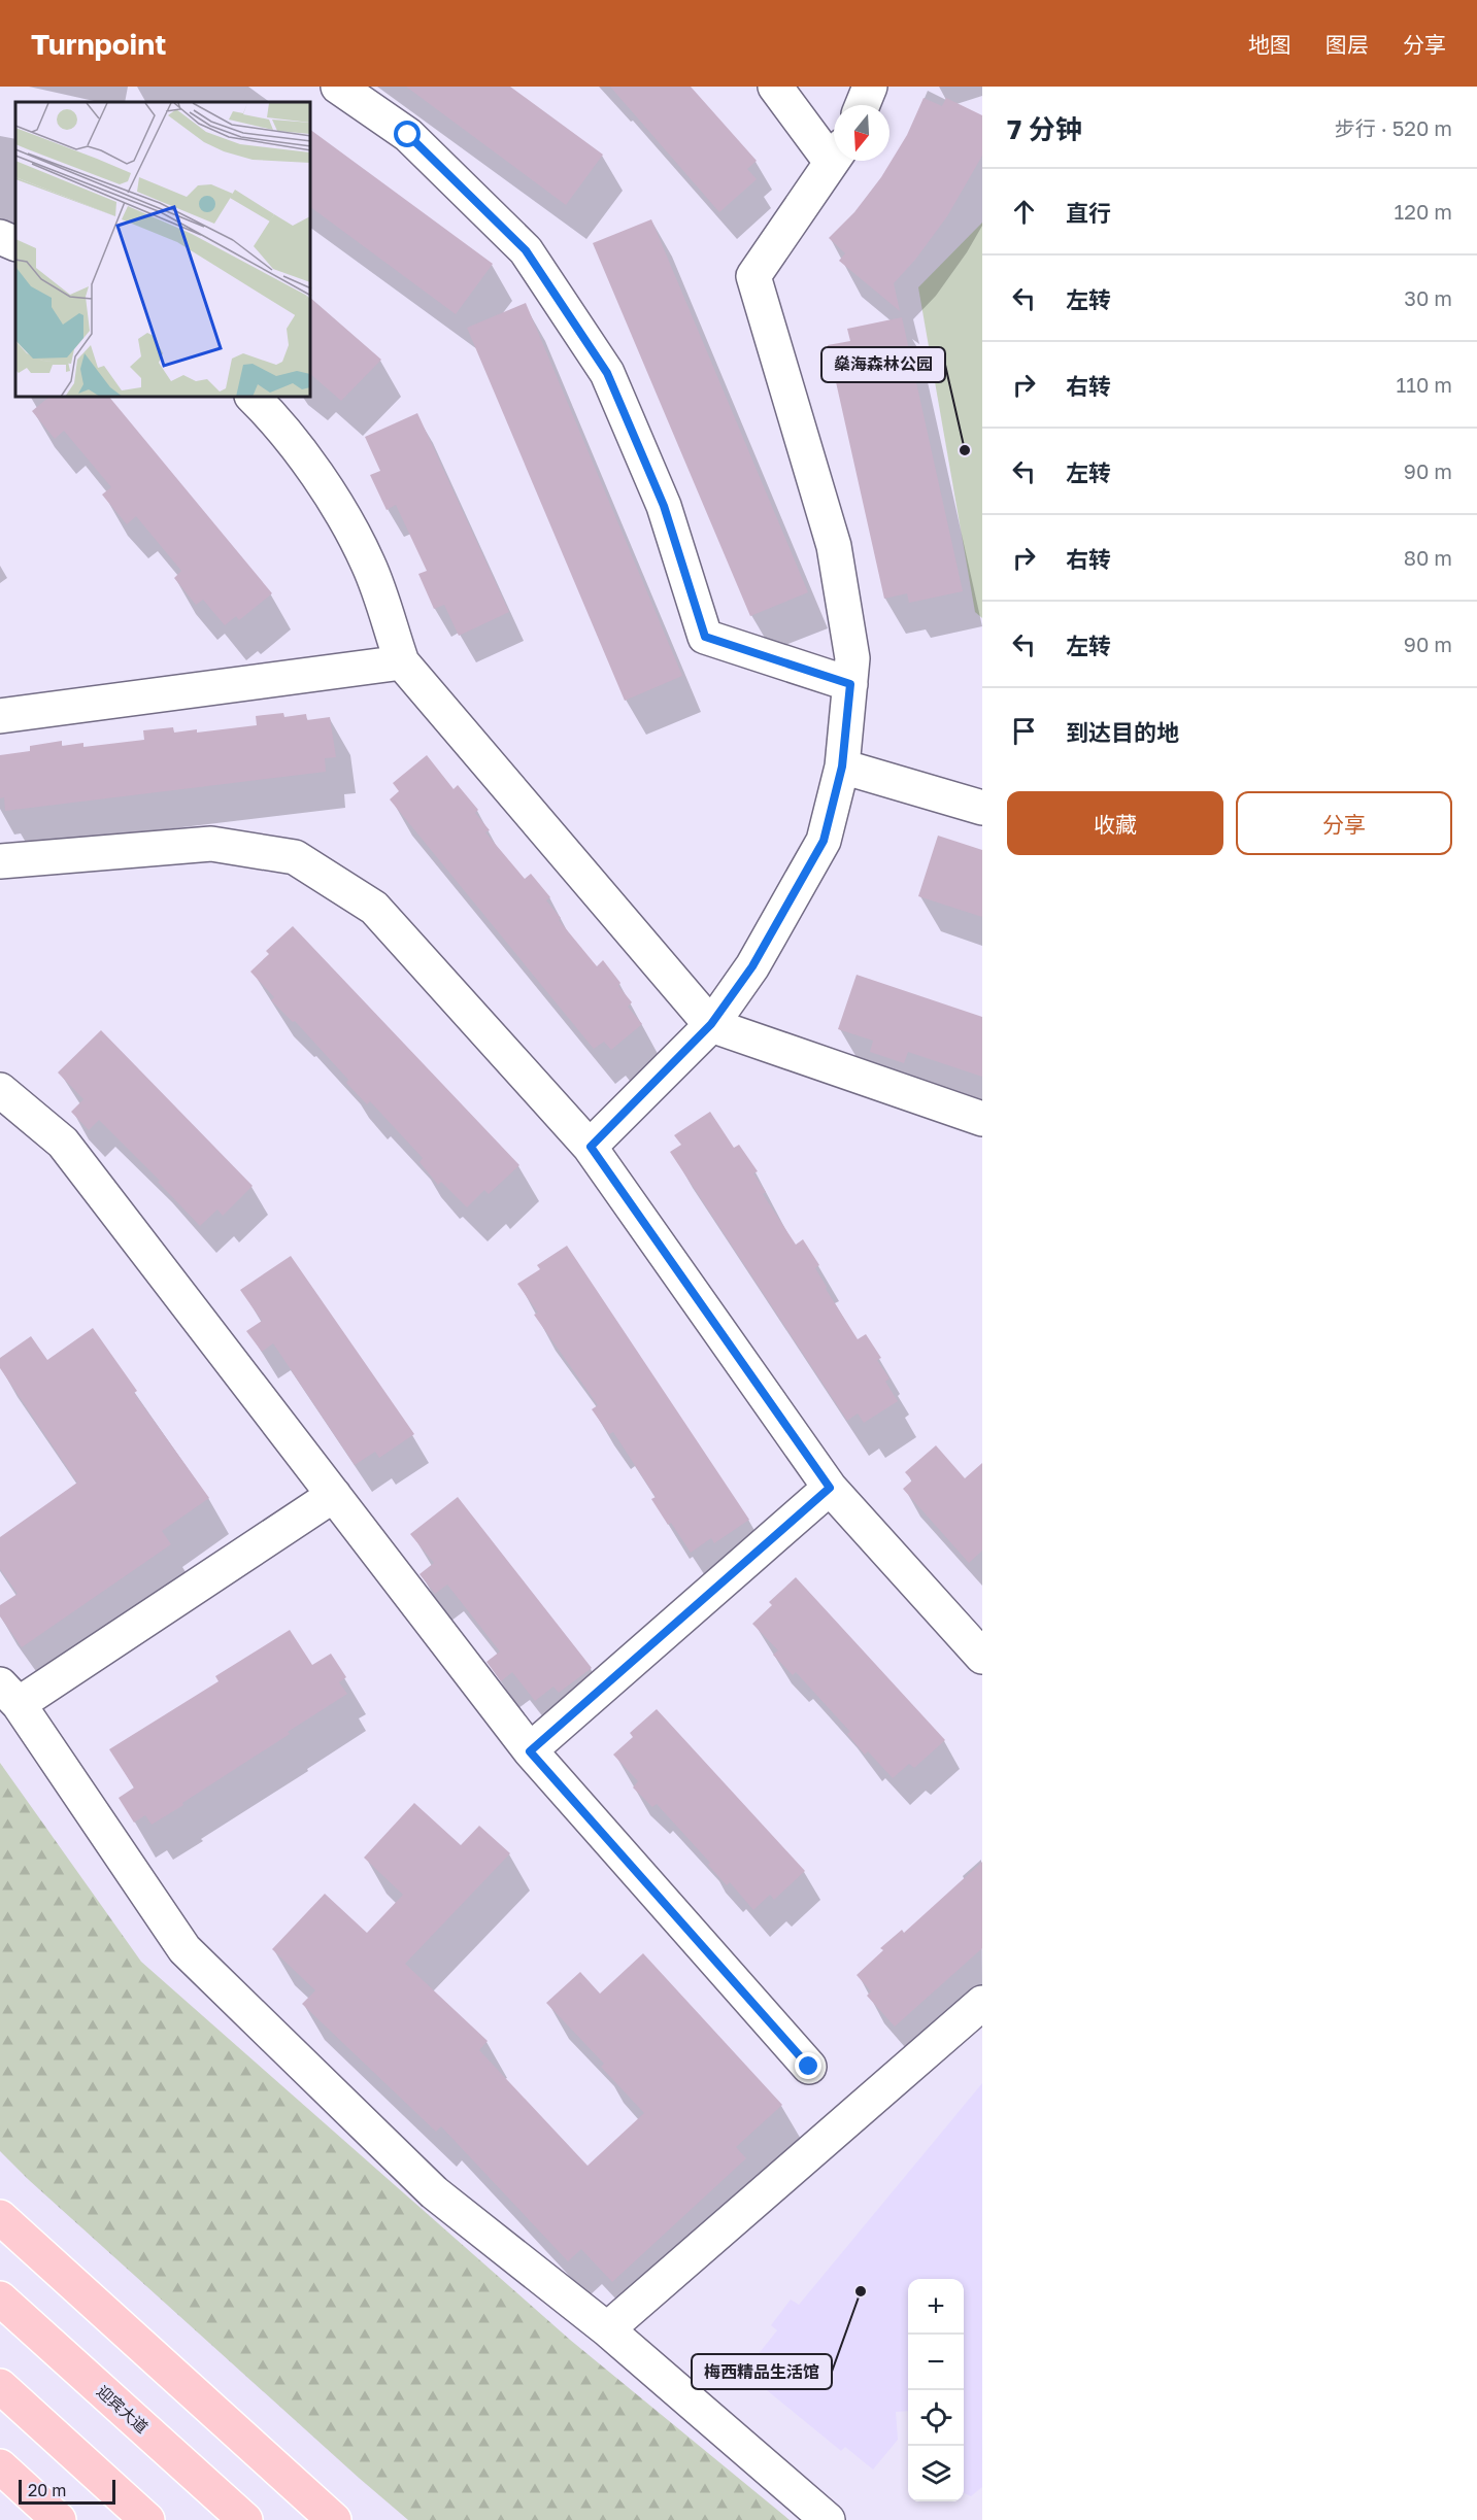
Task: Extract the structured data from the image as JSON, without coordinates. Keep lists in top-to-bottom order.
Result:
{
  "streets": {
    "main road": ["迎宾大道"]
  },
  "places": ["燊海森林公园", "梅西精品生活馆"],
  "scale_bar": "20 m",
  "north": "bottom",
  "page": {
    "header": "Turnpoint",
    "nav": ["地图", "图层", "分享"],
    "heading": ["7 分钟", "步行 · 520 m"],
    "list": [
      ["直行", "120 m"],
      ["左转", "30 m"],
      ["右转", "110 m"],
      ["左转", "90 m"],
      ["右转", "80 m"],
      ["左转", "90 m"],
      "到达目的地"
    ],
    "buttons": ["收藏", "分享"],
    "map_buttons": ["+", "−"],
    "scale": "20 m"
  }
}
